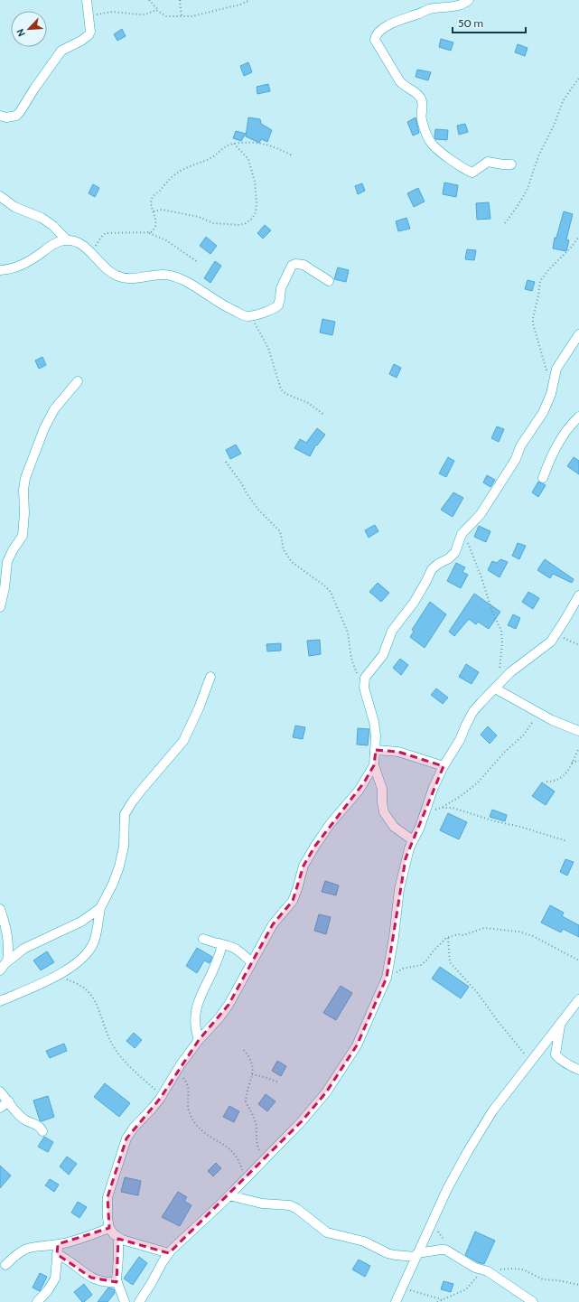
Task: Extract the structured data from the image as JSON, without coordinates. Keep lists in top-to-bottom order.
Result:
{
  "scale_bar": "50 m",
  "north": "bottom left"
}
